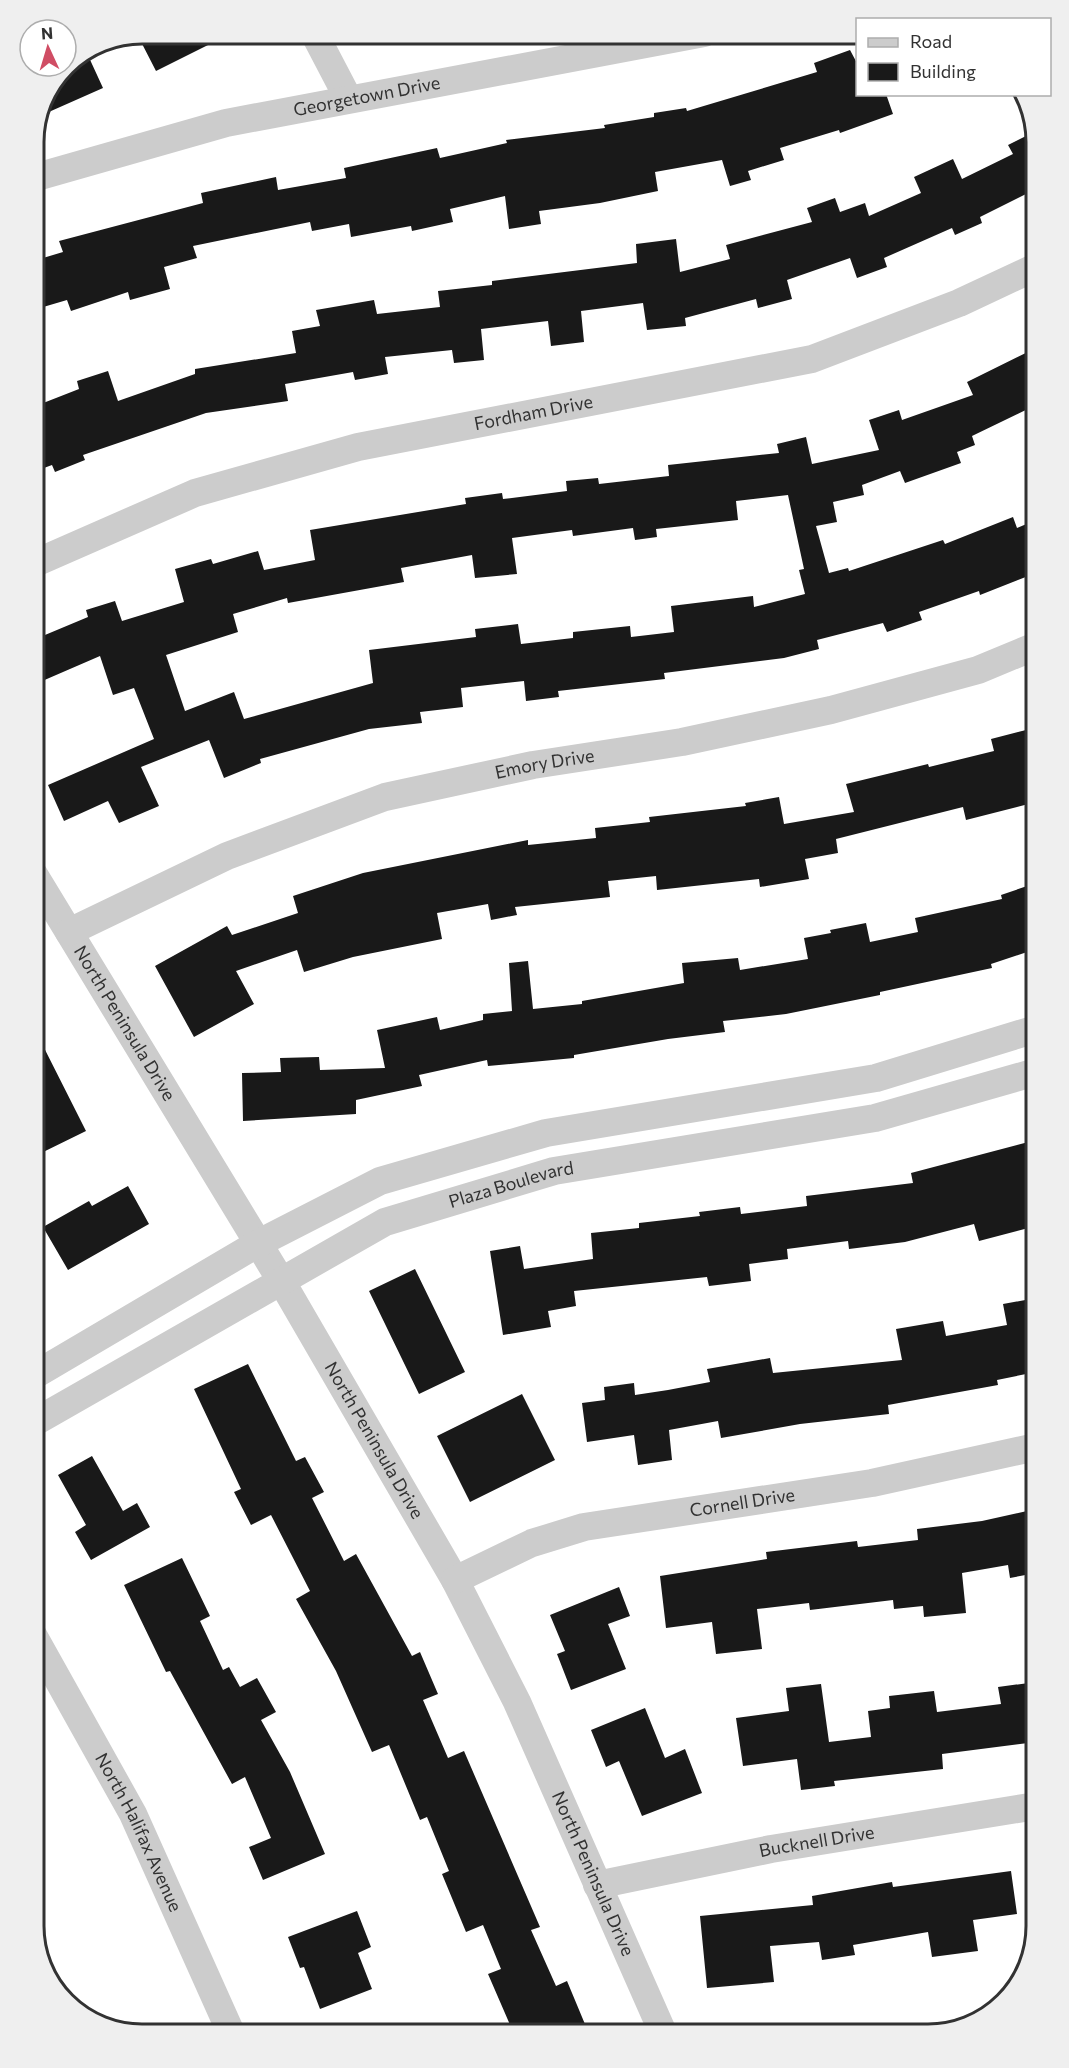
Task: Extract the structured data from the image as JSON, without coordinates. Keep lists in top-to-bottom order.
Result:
{
  "streets": {
    "street": [
      "Georgetown Drive",
      "Fordham Drive",
      "Emory Drive",
      "North Peninsula Drive",
      "Plaza Boulevard",
      "Cornell Drive",
      "North Halifax Avenue",
      "Bucknell Drive"
    ]
  },
  "crossings": [
    ["Emory Drive", "North Peninsula Drive"],
    ["North Peninsula Drive", "Plaza Boulevard"],
    ["North Peninsula Drive", "Cornell Drive"],
    ["North Peninsula Drive", "Bucknell Drive"]
  ],
  "legend": ["Road", "Building"],
  "north": "top"
}
